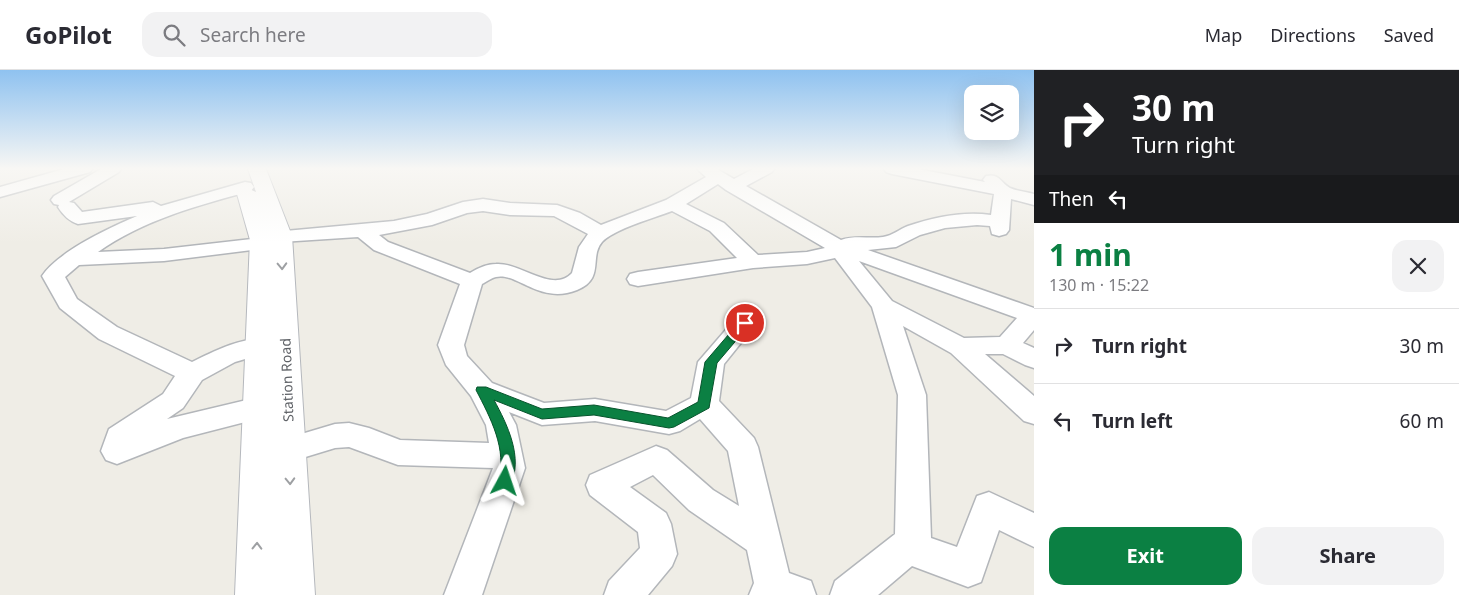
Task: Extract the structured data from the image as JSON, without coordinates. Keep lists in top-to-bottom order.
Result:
{
  "streets": {
    "street": ["Station Road"]
  },
  "page": {
    "header": "GoPilot",
    "search": "Search here",
    "nav": ["Map", "Directions", "Saved"],
    "turn": ["30 m", "Turn right"],
    "then": "Then",
    "heading": ["1 min", "130 m · 15:22"],
    "list": [
      {
        "name": "Turn right",
        "value": "30 m"
      },
      {
        "name": "Turn left",
        "value": "60 m"
      }
    ],
    "buttons": ["Exit", "Share"]
  }
}
